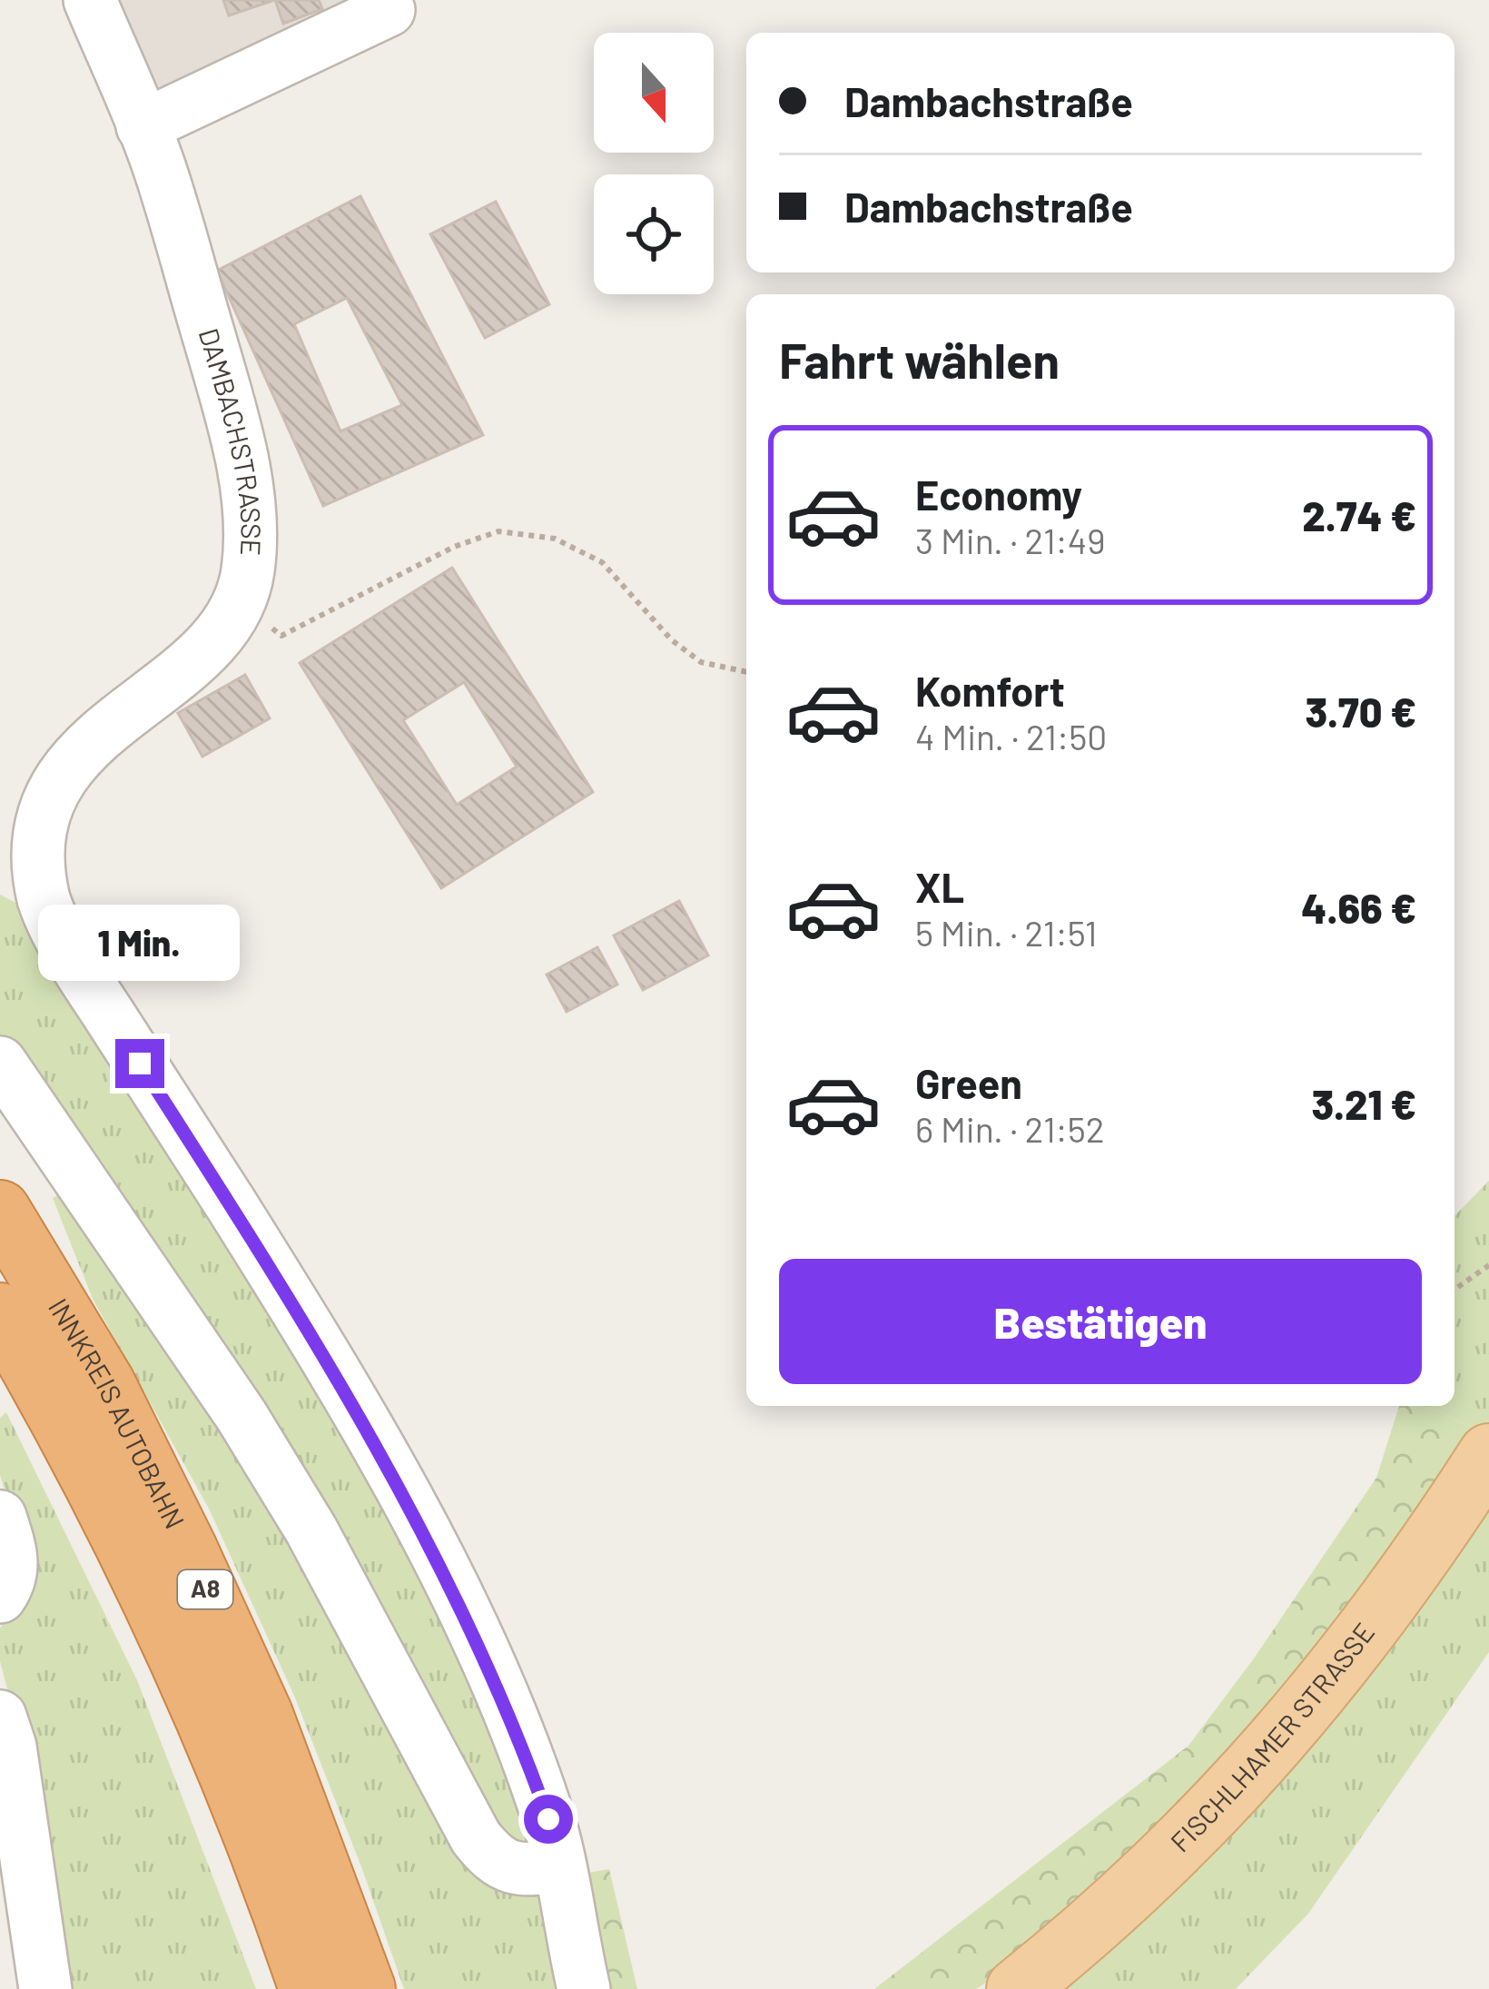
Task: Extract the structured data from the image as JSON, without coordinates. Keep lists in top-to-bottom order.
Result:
{
  "streets": {
    "highway": ["INNKREIS AUTOBAHN", "A8"],
    "main road": ["FISCHLHAMER STRASSE"],
    "street": ["DAMBACHSTRASSE"]
  },
  "north": "bottom",
  "page": {
    "banner": ["Dambachstraße", "Dambachstraße"],
    "heading": "Fahrt wählen",
    "list": [
      {
        "name": "Economy",
        "note": "3 Min. · 21:49",
        "value": "2.74 €"
      },
      {
        "name": "Komfort",
        "note": "4 Min. · 21:50",
        "value": "3.70 €"
      },
      {
        "name": "XL",
        "note": "5 Min. · 21:51",
        "value": "4.66 €"
      },
      {
        "name": "Green",
        "note": "6 Min. · 21:52",
        "value": "3.21 €"
      }
    ],
    "bubble": "1 Min.",
    "buttons": "Bestätigen"
  }
}
